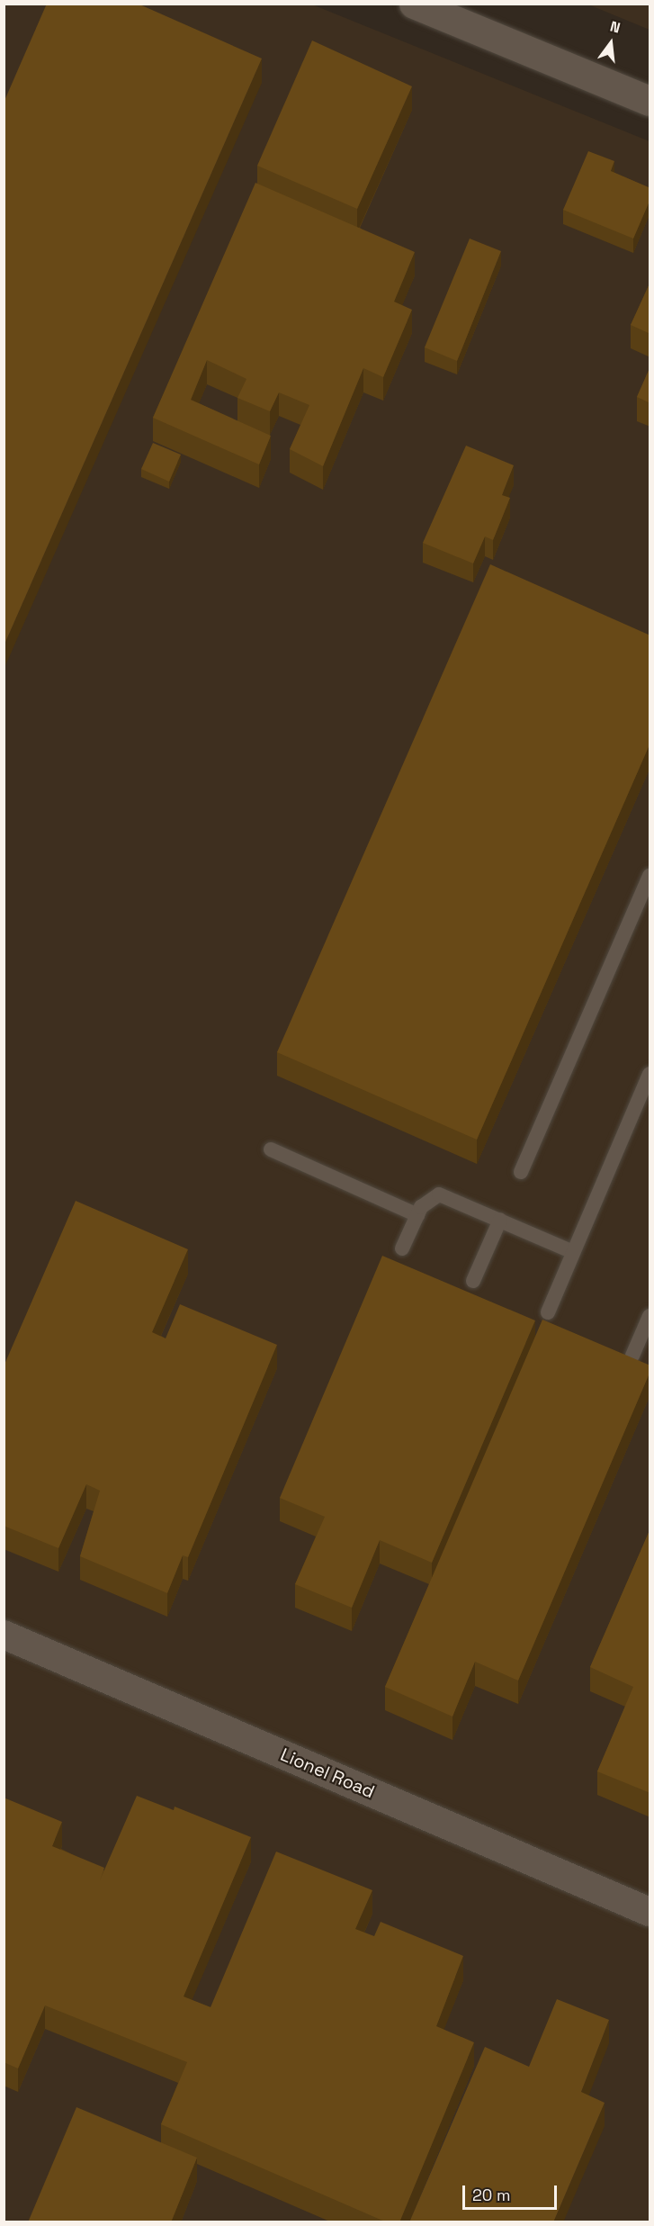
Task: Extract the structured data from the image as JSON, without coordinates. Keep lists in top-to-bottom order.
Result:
{
  "streets": {
    "street": ["Lionel Road"]
  },
  "scale_bar": "20 m",
  "north": "top"
}
